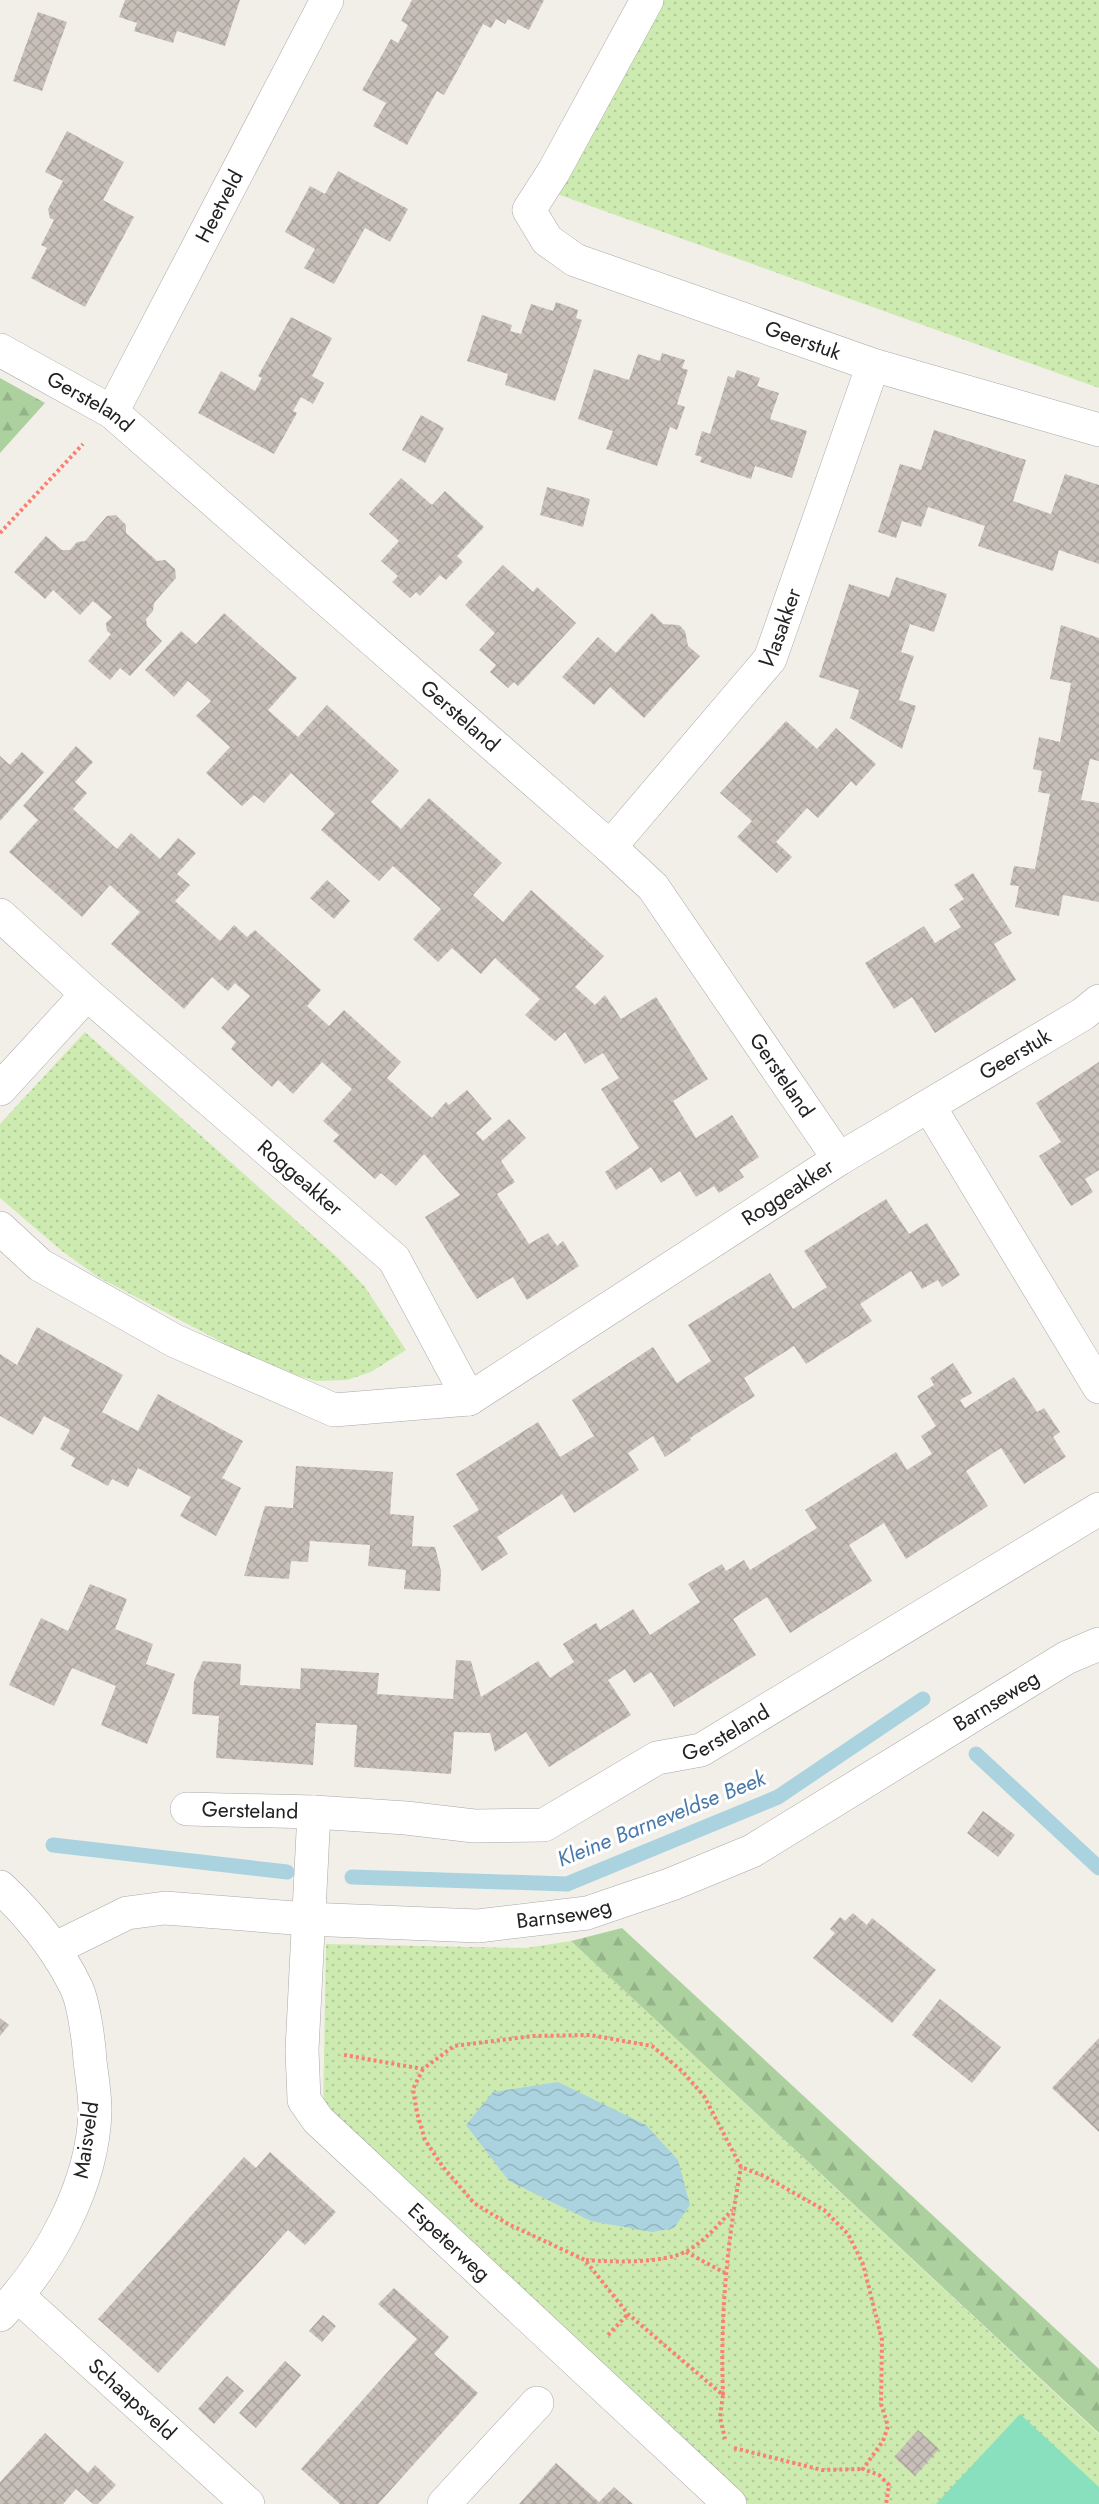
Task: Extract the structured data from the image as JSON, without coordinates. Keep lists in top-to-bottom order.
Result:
{
  "streets": {
    "street": [
      "Heetveld",
      "Geerstuk",
      "Gersteland",
      "Vlasakker",
      "Roggeakker",
      "Barnseweg",
      "Maisveld",
      "Espeterweg",
      "Schaapsveld"
    ]
  },
  "crossings": [
    ["Heetveld", "Gersteland"],
    ["Geerstuk", "Vlasakker"],
    ["Geerstuk", "Roggeakker"],
    ["Gersteland", "Vlasakker"],
    ["Gersteland", "Roggeakker"],
    ["Gersteland", "Barnseweg"],
    ["Gersteland", "Espeterweg"],
    ["Barnseweg", "Maisveld"],
    ["Barnseweg", "Espeterweg"],
    ["Maisveld", "Schaapsveld"]
  ],
  "water": ["Kleine Barneveldse Beek"]
}
